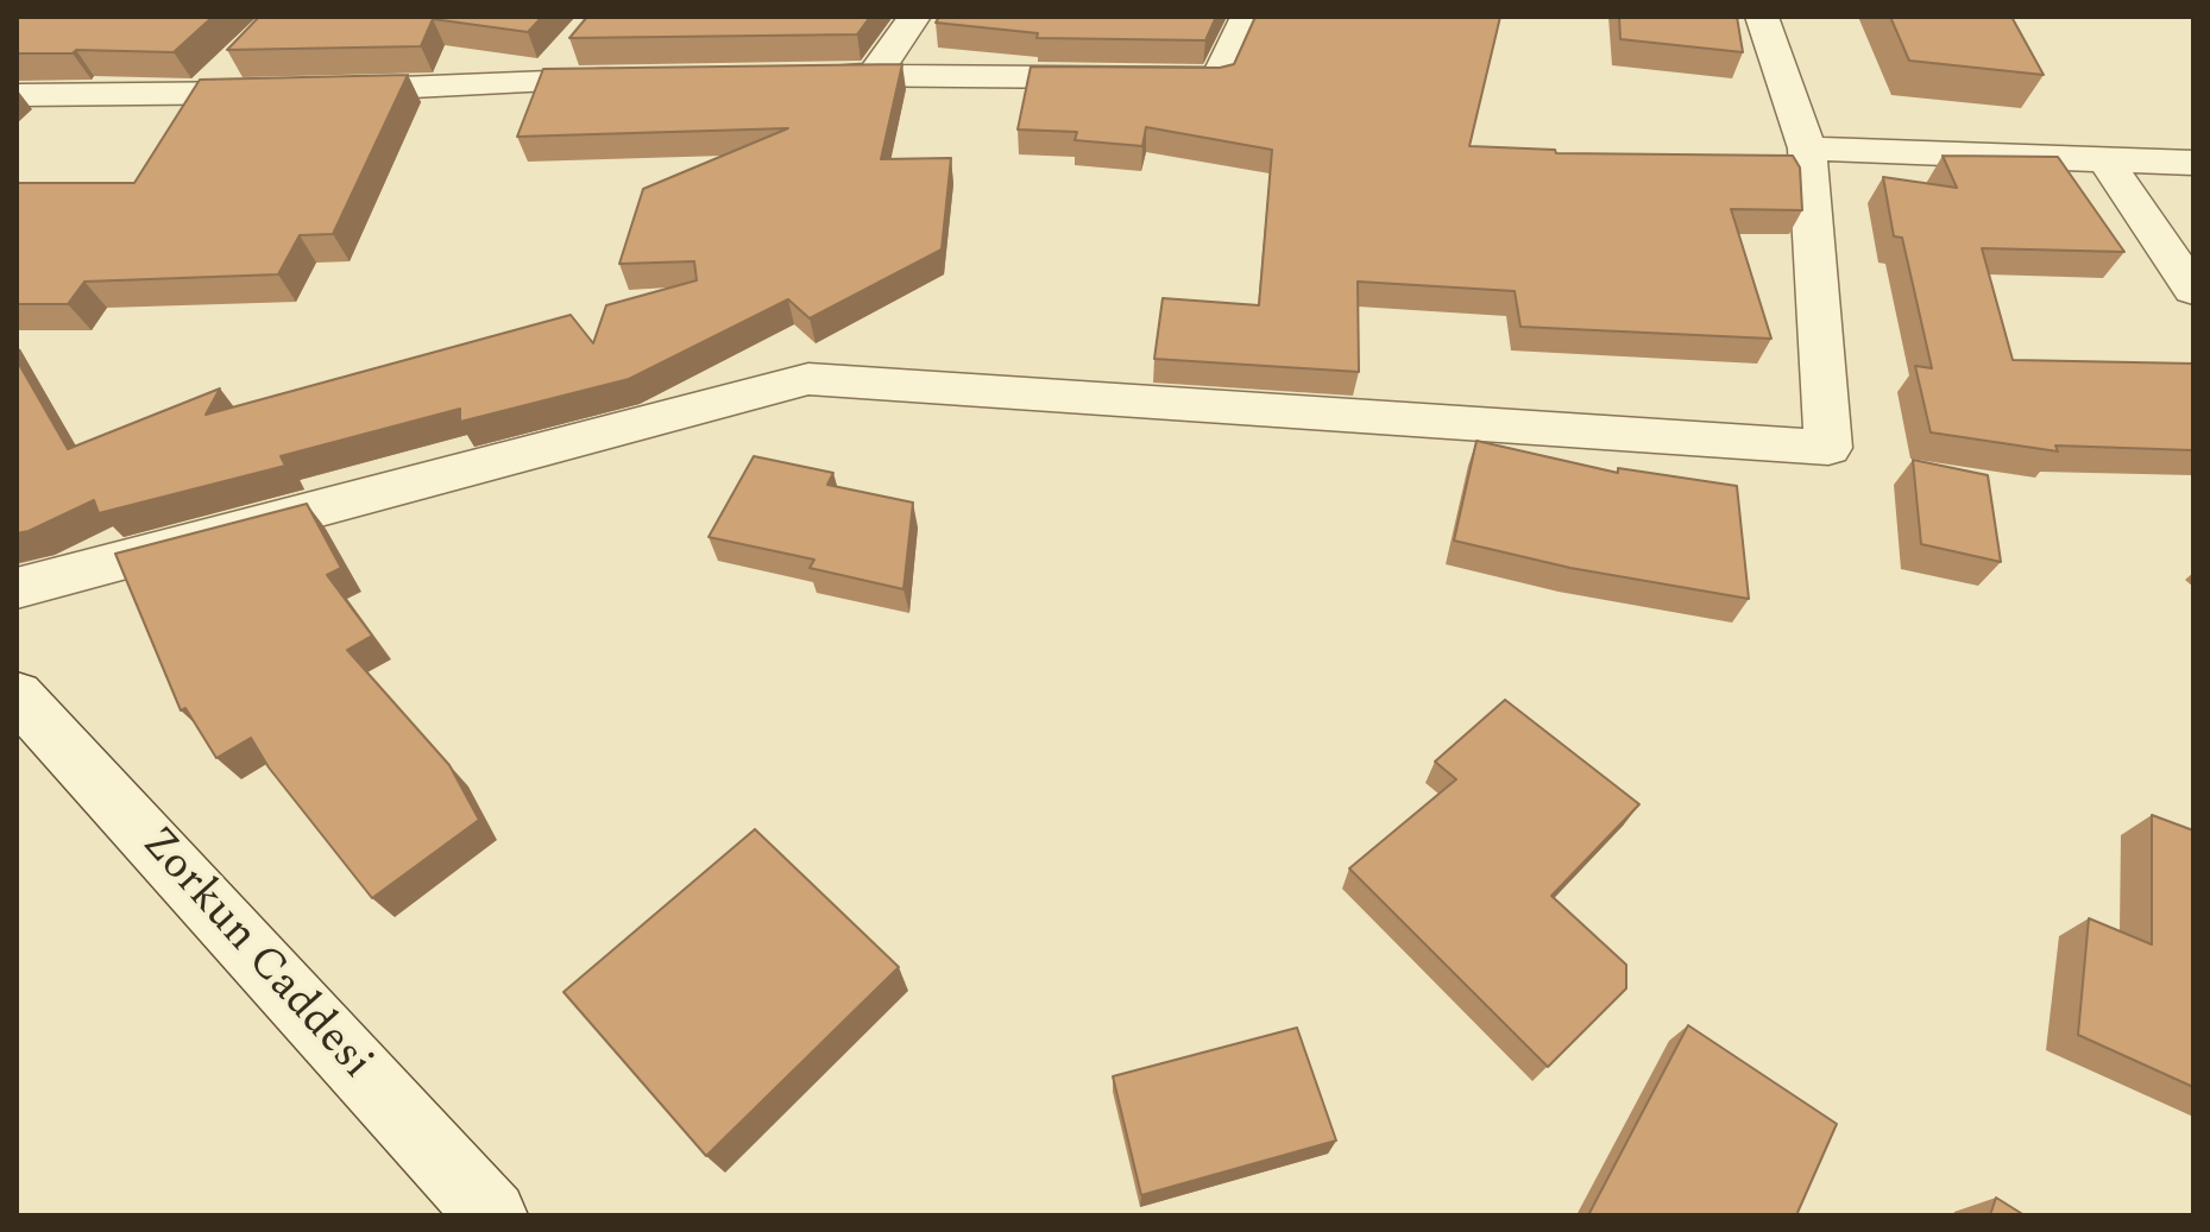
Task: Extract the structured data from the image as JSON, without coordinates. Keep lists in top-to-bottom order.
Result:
{
  "streets": {
    "street": ["Zorkun Caddesi"]
  }
}
